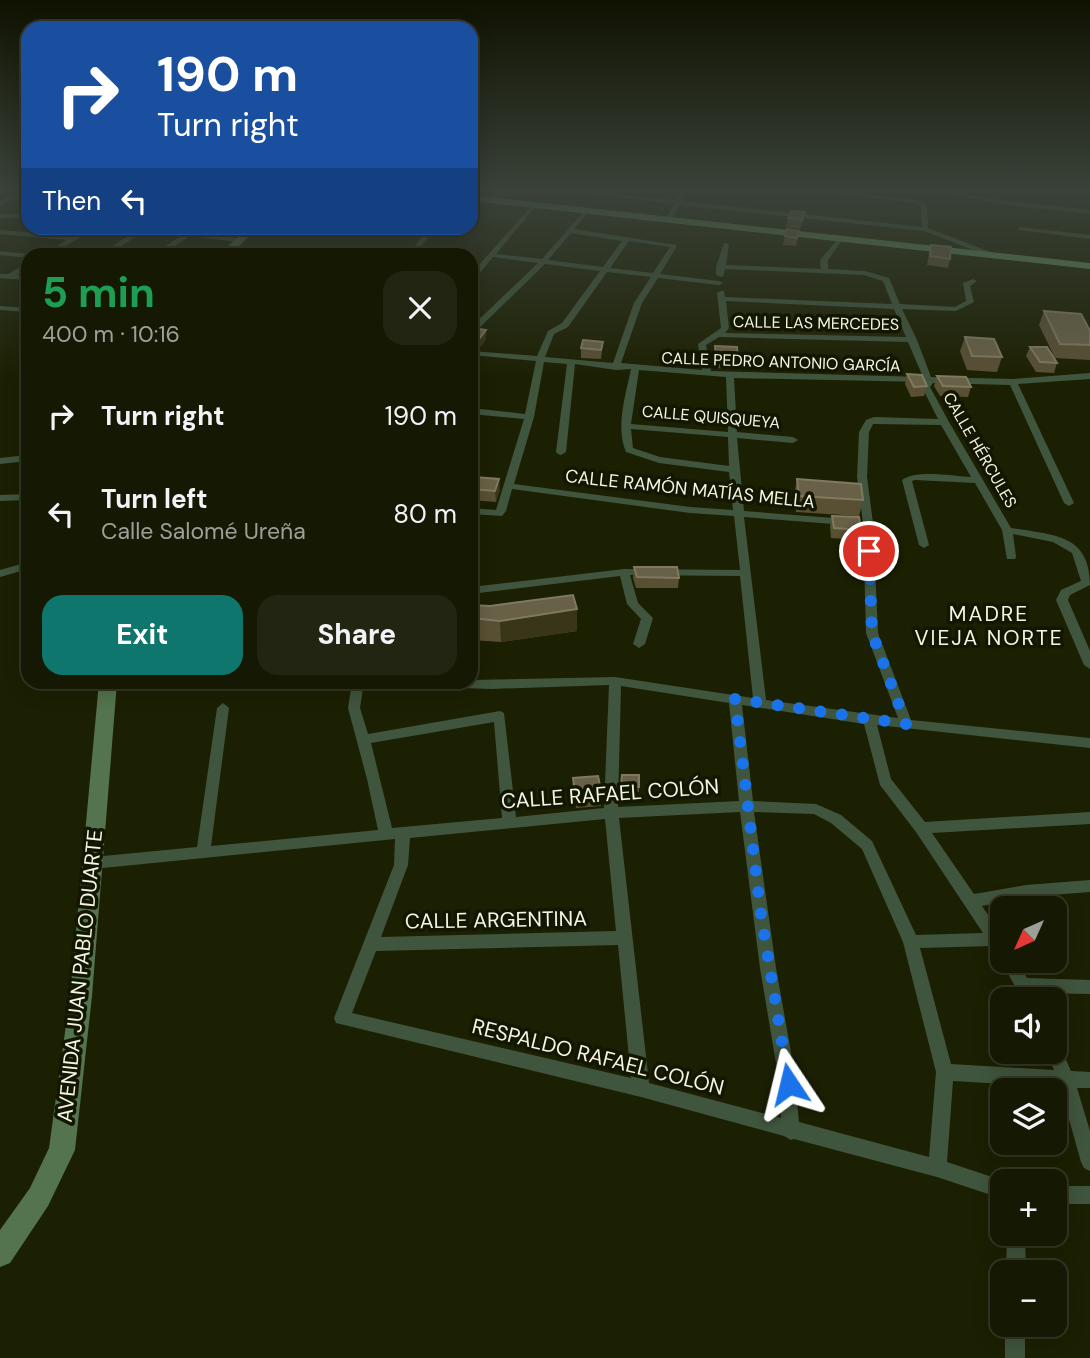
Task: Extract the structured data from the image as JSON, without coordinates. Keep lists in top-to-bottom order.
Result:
{
  "streets": {
    "main road": ["AVENIDA JUAN PABLO DUARTE"],
    "street": [
      "CALLE LAS MERCEDES",
      "CALLE PEDRO ANTONIO GARCÍA",
      "CALLE QUISQUEYA",
      "CALLE HÉRCULES",
      "CALLE RAMÓN MATÍAS MELLA",
      "CALLE RAFAEL COLÓN",
      "CALLE ARGENTINA",
      "RESPALDO RAFAEL COLÓN"
    ]
  },
  "crossings": [
    ["CALLE LAS MERCEDES", "CALLE HÉRCULES"],
    ["CALLE PEDRO ANTONIO GARCÍA", "CALLE HÉRCULES"],
    ["CALLE RAFAEL COLÓN", "AVENIDA JUAN PABLO DUARTE"],
    ["CALLE RAFAEL COLÓN", "RESPALDO RAFAEL COLÓN"],
    ["CALLE ARGENTINA", "RESPALDO RAFAEL COLÓN"]
  ],
  "districts": ["MADRE VIEJA NORTE"],
  "north": "bottom left",
  "page": {
    "turn": ["190 m", "Turn right"],
    "then": "Then",
    "heading": ["5 min", "400 m · 10:16"],
    "list": [
      {
        "name": "Turn right",
        "value": "190 m"
      },
      {
        "name": "Turn left",
        "note": "Calle Salomé Ureña",
        "value": "80 m"
      }
    ],
    "buttons": ["Exit", "Share"],
    "map_buttons": ["+", "−"]
  }
}
